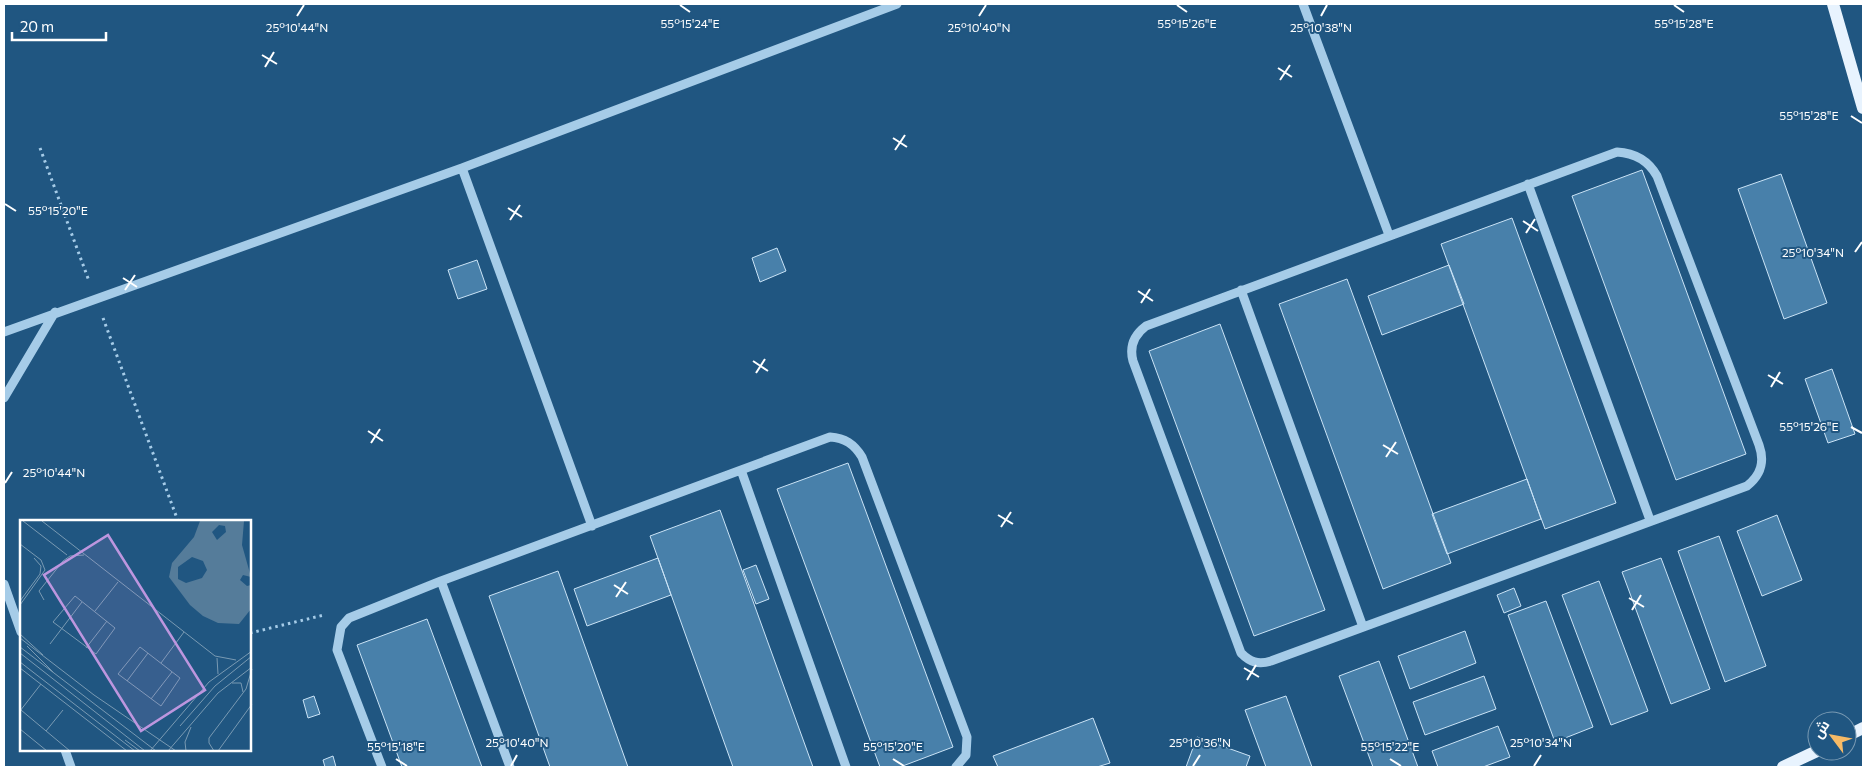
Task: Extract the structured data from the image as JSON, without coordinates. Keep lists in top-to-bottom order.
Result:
{
  "scale_bar": "20 m",
  "north": "top left",
  "coordinates": [
    "55°15'26\"E",
    "55°15'28\"E",
    "55°15'24\"E",
    "25°10'44\"N",
    "25°10'40\"N",
    "25°10'38\"N",
    "55°15'20\"E",
    "25°10'34\"N",
    "25°10'36\"N",
    "55°15'18\"E",
    "55°15'22\"E"
  ]
}
